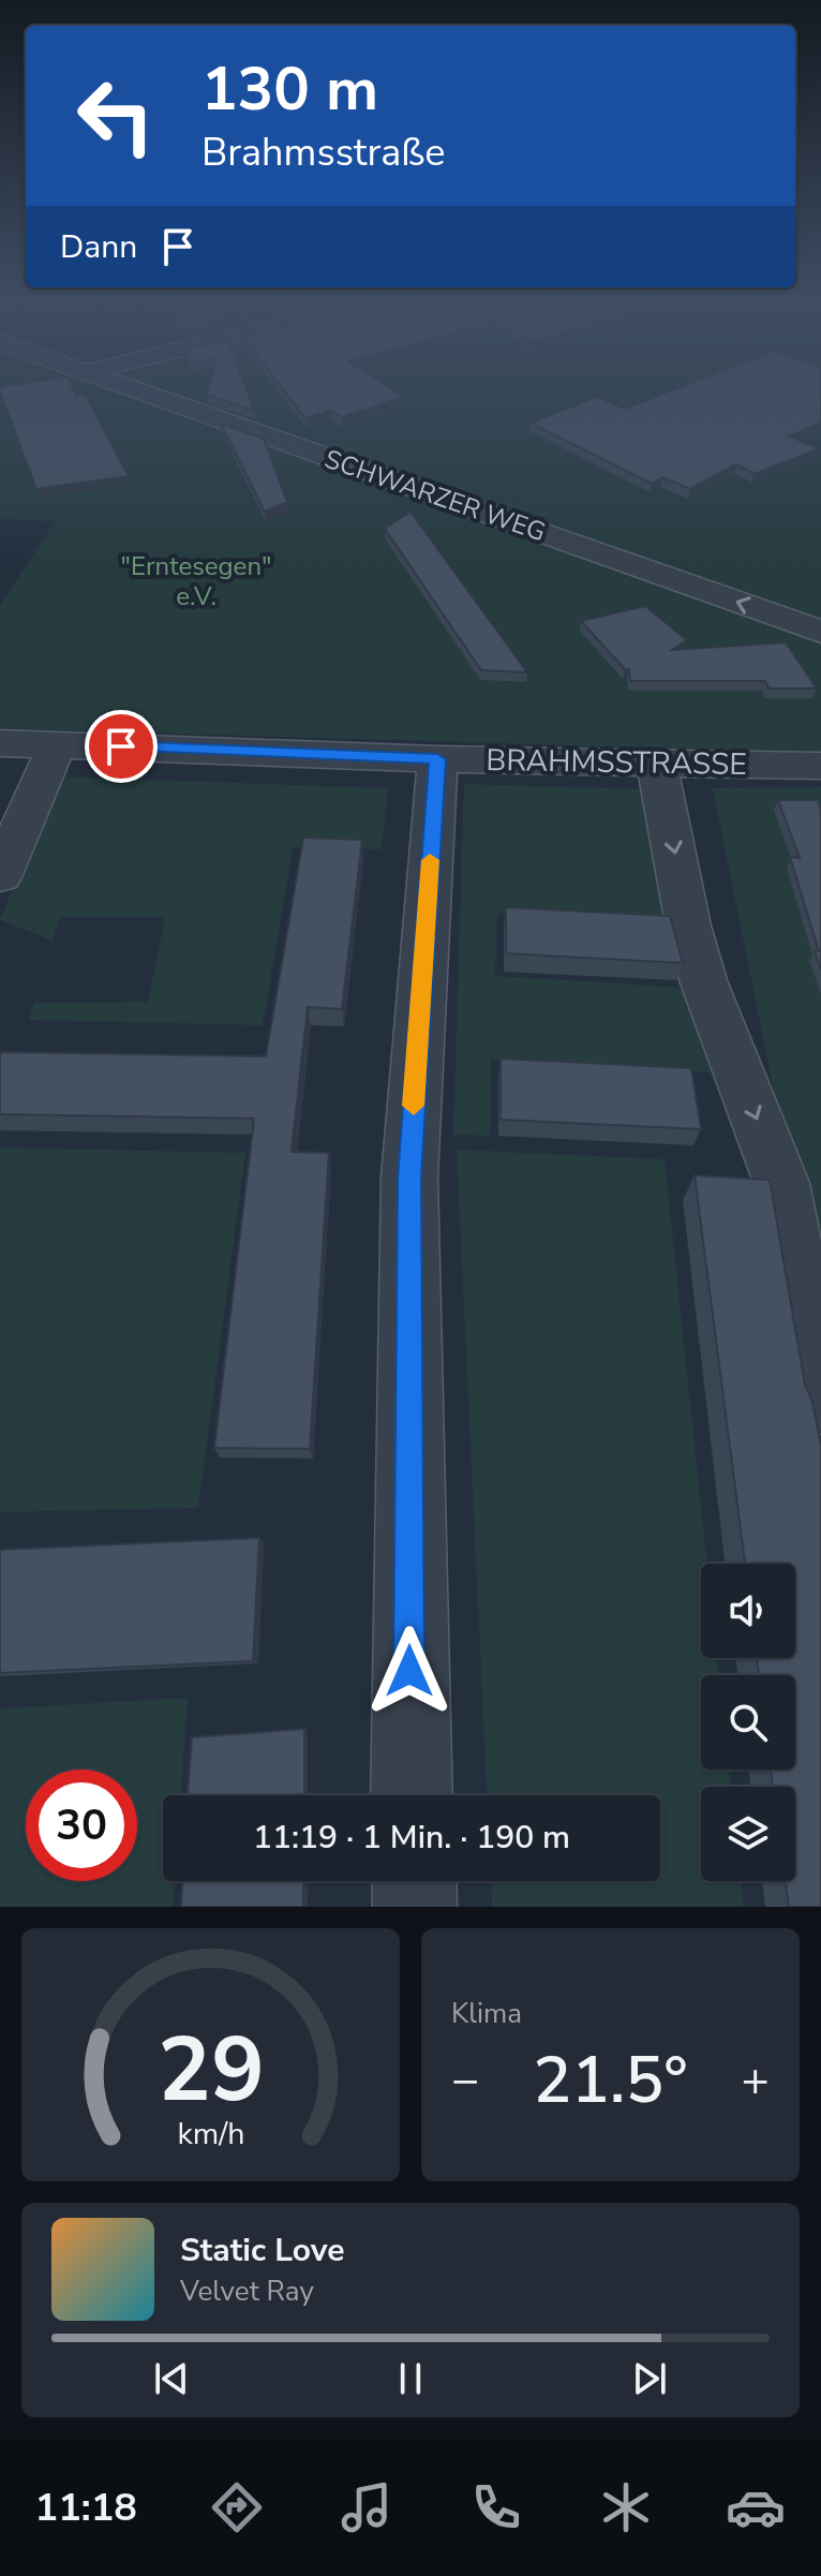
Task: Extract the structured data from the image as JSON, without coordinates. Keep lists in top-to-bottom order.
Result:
{
  "streets": {
    "street": ["SCHWARZER WEG", "BRAHMSSTRASSE"]
  },
  "one_way": ["SCHWARZER WEG"],
  "parks": ["\"Erntesegen\" e.V."],
  "page": {
    "turn": ["130 m", "Brahmsstraße"],
    "then": "Dann",
    "limit": "30",
    "trip": "11:19 · 1 Min. · 190 m",
    "tile": "Klima",
    "heat": ["−", "21.5°", "+"],
    "song": ["Static Love", "Velvet Ray"],
    "tabs": "11:18",
    "gauge": ["29", "km/h"]
  }
}
